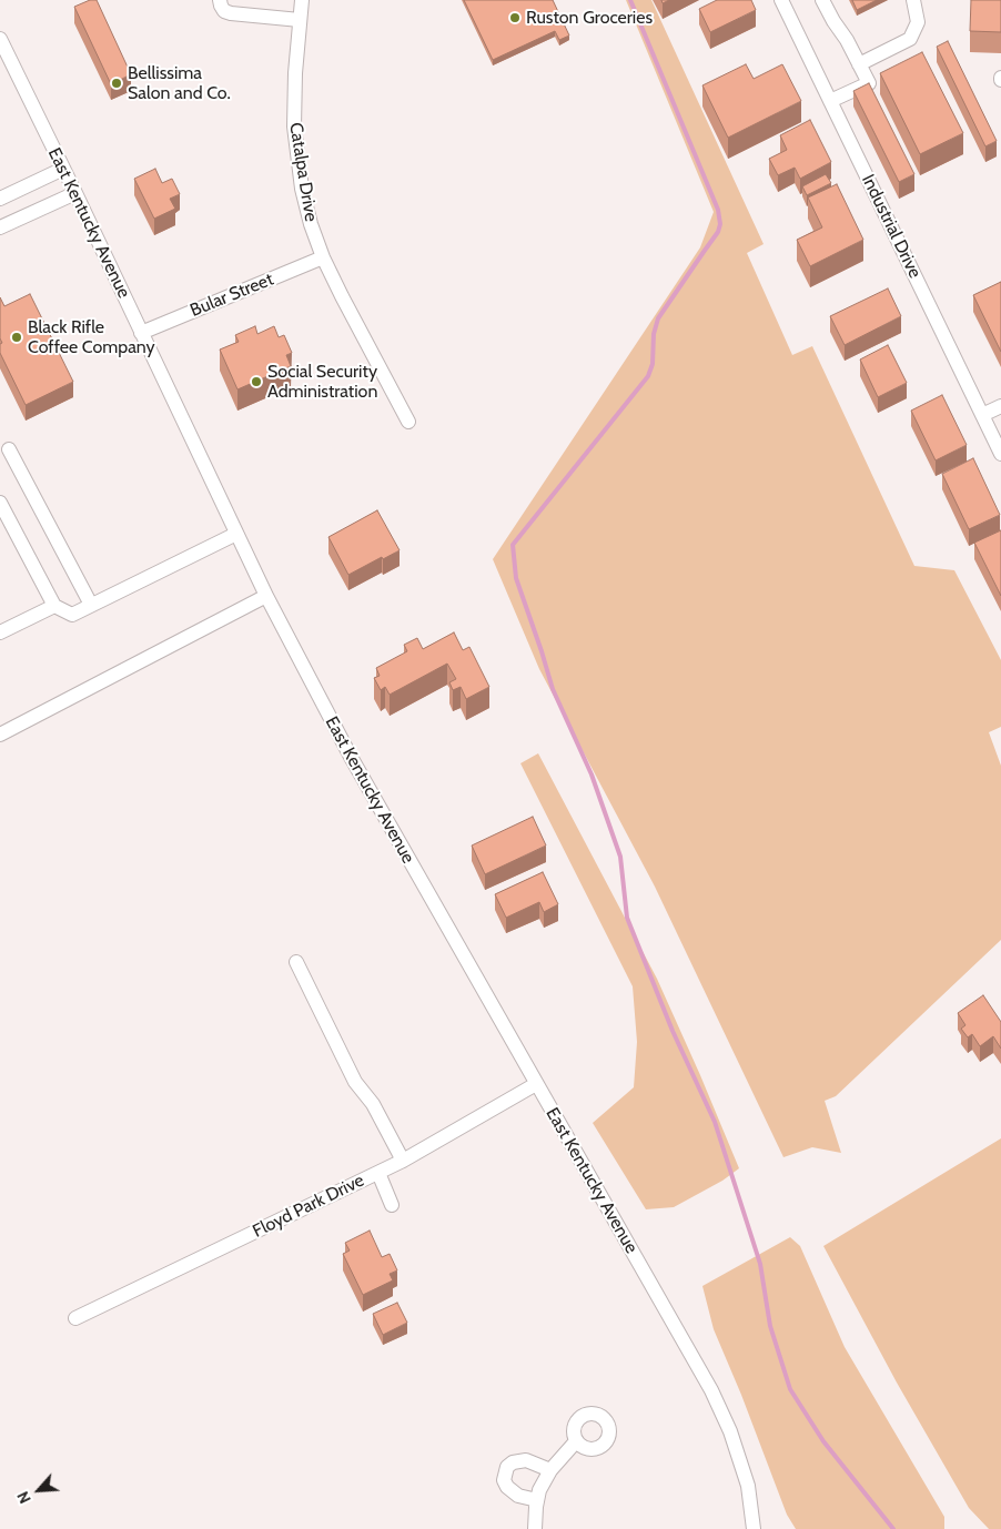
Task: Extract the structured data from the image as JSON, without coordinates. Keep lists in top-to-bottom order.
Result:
{
  "streets": {
    "street": [
      "Catalpa Drive",
      "East Kentucky Avenue",
      "Industrial Drive",
      "Bular Street",
      "Floyd Park Drive"
    ]
  },
  "crossings": [
    ["Catalpa Drive", "Bular Street"],
    ["East Kentucky Avenue", "Bular Street"],
    ["East Kentucky Avenue", "Floyd Park Drive"]
  ],
  "places": [
    "Ruston Groceries",
    "Bellissima Salon and Co.",
    "Black Rifle Coffee Company",
    "Social Security Administration"
  ],
  "north": "bottom left"
}
